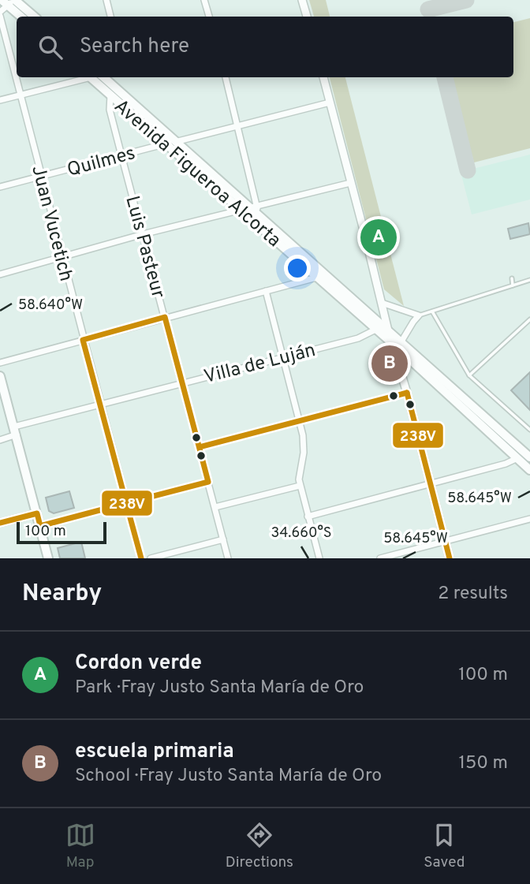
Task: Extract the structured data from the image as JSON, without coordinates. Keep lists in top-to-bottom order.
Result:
{
  "streets": {
    "main road": ["Avenida Figueroa Alcorta"],
    "street": [
      "Quilmes",
      "Juan Vucetich",
      "Luis Pasteur",
      "Villa de Luján"
    ]
  },
  "crossings": [
    ["Quilmes", "Avenida Figueroa Alcorta"],
    ["Quilmes", "Juan Vucetich"],
    ["Quilmes", "Luis Pasteur"],
    ["Avenida Figueroa Alcorta", "Luis Pasteur"],
    ["Avenida Figueroa Alcorta", "Villa de Luján"],
    ["Juan Vucetich", "Villa de Luján"],
    ["Luis Pasteur", "Villa de Luján"]
  ],
  "lines": ["transit line 238V"],
  "scale_bar": "100 m",
  "page": {
    "search": "Search here",
    "pins": ["A", "B"],
    "scale": "100 m",
    "heading": ["Nearby", "2 results"],
    "list": [
      {
        "mark": "A",
        "name": "Cordon verde",
        "note": "Park · Fray Justo Santa María de Oro",
        "value": "100 m"
      },
      {
        "mark": "B",
        "name": "escuela primaria",
        "note": "School · Fray Justo Santa María de Oro",
        "value": "150 m"
      }
    ],
    "nav": ["Map", "Directions", "Saved"]
  },
  "coordinates": ["58.640°W", "58.645°W", "34.660°S"]
}
